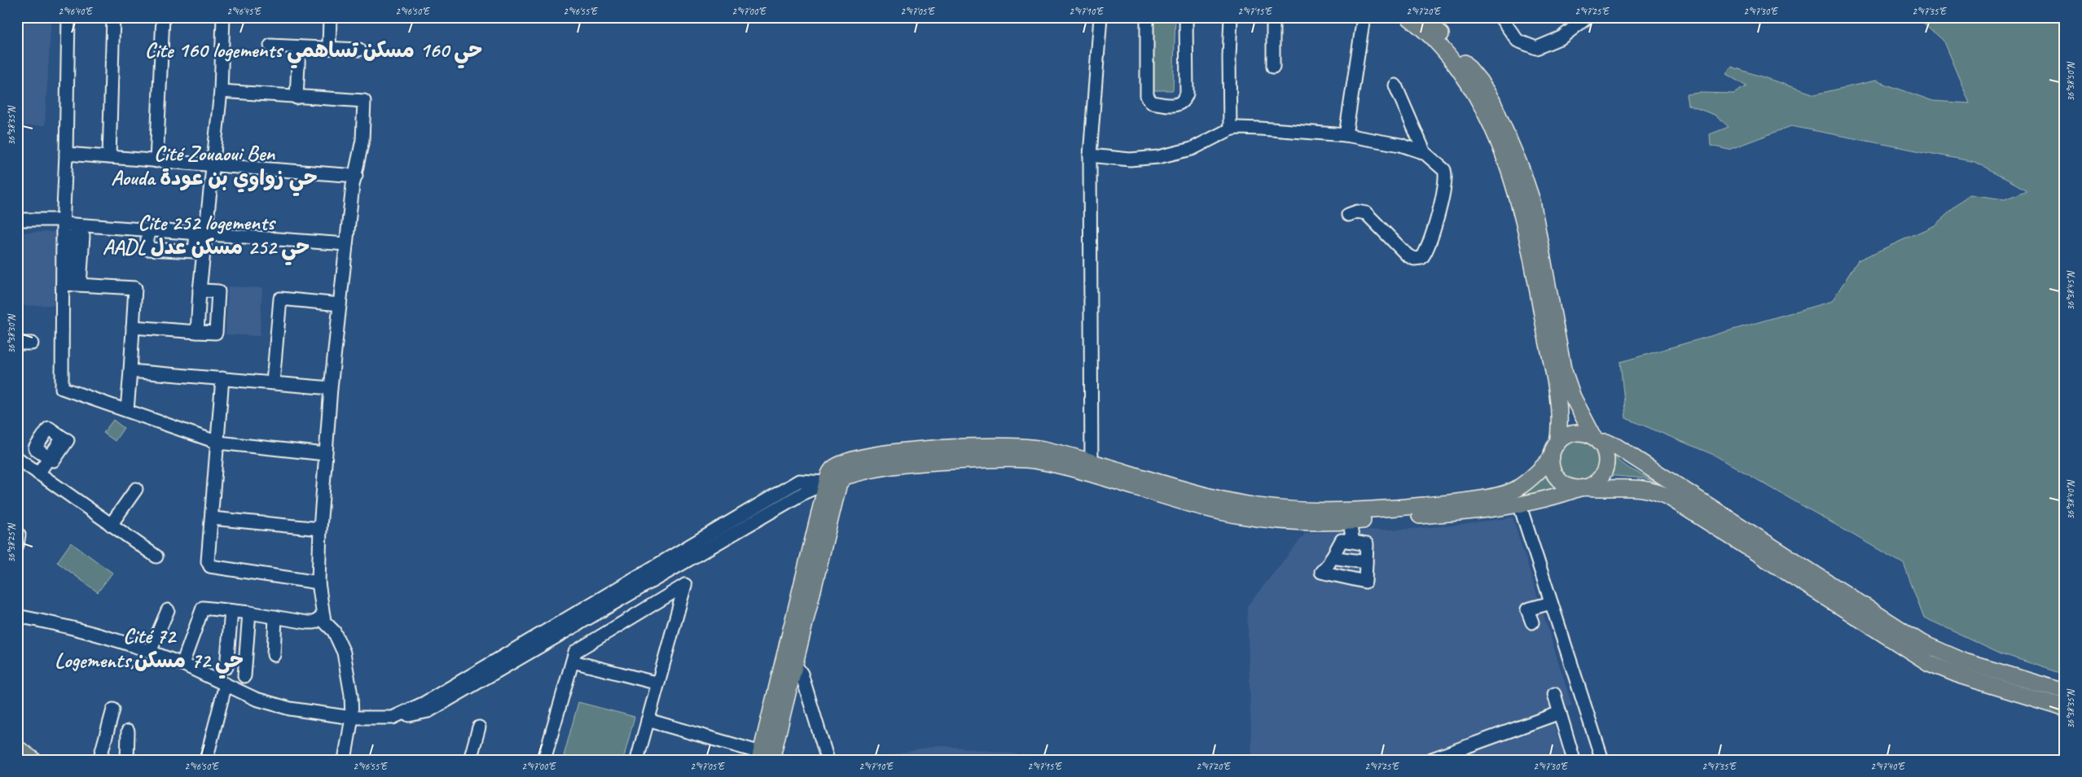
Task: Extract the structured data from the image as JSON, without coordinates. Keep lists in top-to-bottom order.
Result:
{
  "districts": [
    "Cite 160 logements حي 160 مسكن تساهمي",
    "Cité Zouaoui Ben Aouda حي زواوي بن عودة",
    "Cite 252 logements AADL حي 252 مسكن عدل",
    "Cité 72 Logements;حي 72 مسكن"
  ],
  "coordinates": [
    "2°46'40\"E",
    "2°46'45\"E",
    "2°46'50\"E",
    "2°46'55\"E",
    "2°47'00\"E",
    "2°47'05\"E",
    "2°47'10\"E",
    "2°47'15\"E",
    "2°47'20\"E",
    "2°47'25\"E",
    "2°47'30\"E",
    "2°47'35\"E",
    "36°38'50\"N",
    "36°38'35\"N",
    "36°38'45\"N",
    "36°38'30\"N",
    "36°38'40\"N",
    "36°38'25\"N",
    "2°47'40\"E"
  ]
}
